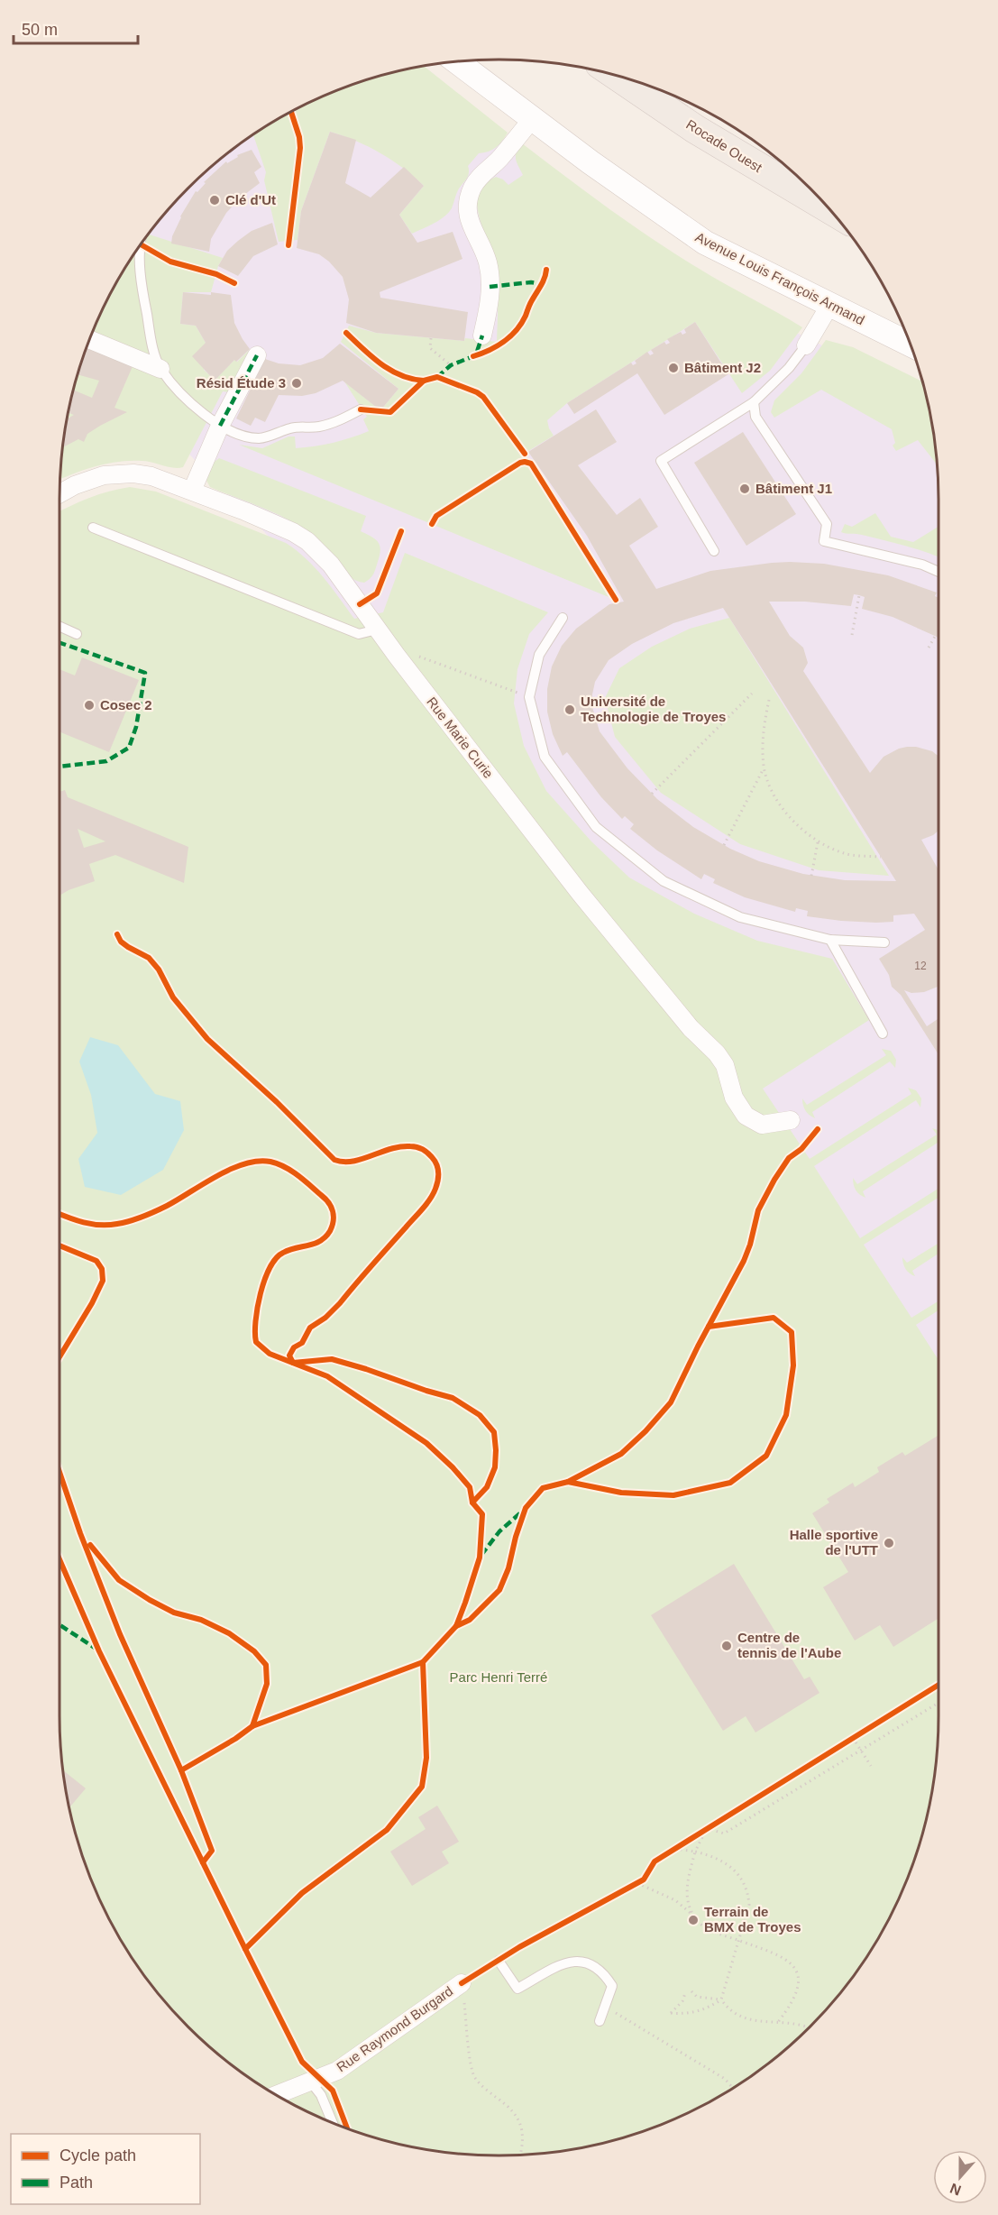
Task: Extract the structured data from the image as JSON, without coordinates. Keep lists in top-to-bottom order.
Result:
{
  "streets": {
    "main road": ["Rocade Ouest"],
    "street": ["Avenue Louis François Armand", "Rue Marie Curie", "Rue Raymond Burgard"]
  },
  "parks": ["Parc Henri Terré"],
  "places": [
    "Clé d'Ut",
    "Bâtiment J2",
    "Résid Étude 3",
    "Bâtiment J1",
    "Cosec 2",
    "Université de Technologie de Troyes",
    "Halle sportive de l'UTT",
    "Centre de tennis de l'Aube",
    "Terrain de BMX de Troyes"
  ],
  "house_numbers": ["12"],
  "legend": ["Cycle path", "Path"],
  "scale_bar": "50 m",
  "north": "bottom"
}
